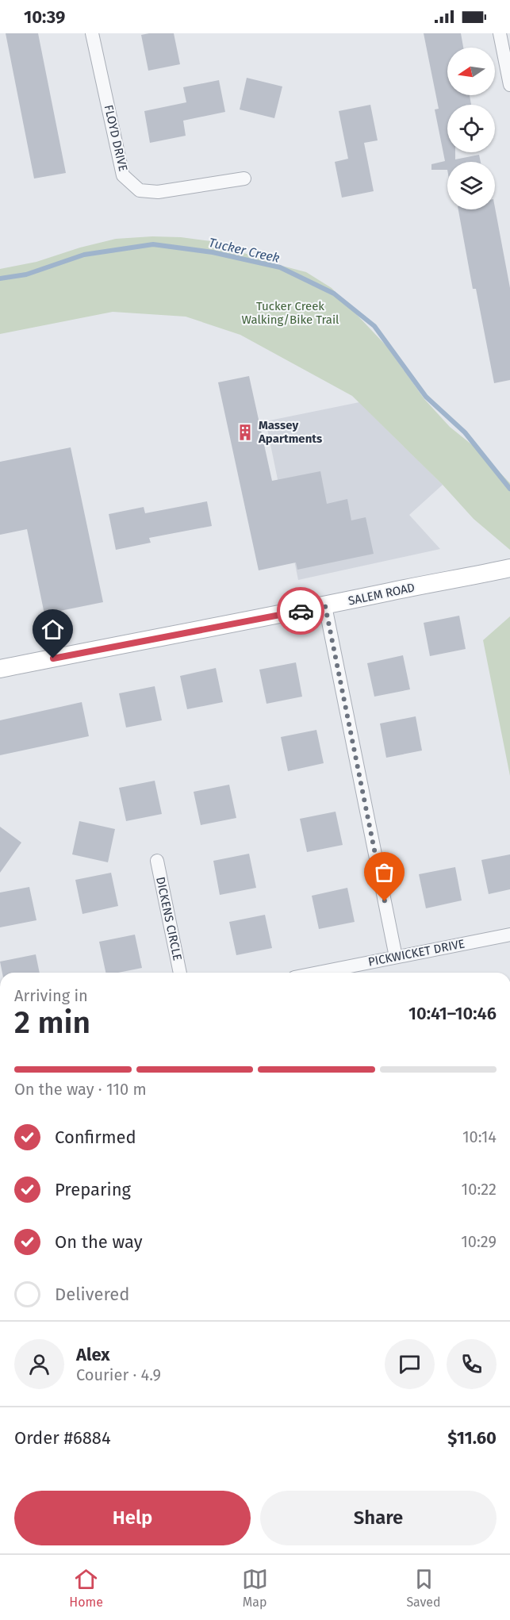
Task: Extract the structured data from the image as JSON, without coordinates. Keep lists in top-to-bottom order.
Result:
{
  "streets": {
    "main road": ["SALEM ROAD"],
    "street": ["FLOYD DRIVE", "DICKENS CIRCLE", "PICKWICKET DRIVE"]
  },
  "water": ["Tucker Creek"],
  "parks": ["Tucker Creek Walking/Bike Trail"],
  "places": {
    "building": ["Massey Apartments"]
  },
  "north": "left",
  "page": {
    "status": "10:39",
    "heading": ["2 min", "Arriving in", "10:41–10:46"],
    "panel": [
      "Alex",
      "Courier · 4.9",
      "Order #6884",
      "$11.60"
    ],
    "bar": "On the way · 110 m",
    "list": [
      ["Confirmed", "10:14"],
      ["Preparing", "10:22"],
      ["On the way", "10:29"],
      "Delivered"
    ],
    "buttons": ["Help", "Share"],
    "tabs": ["Home", "Map", "Saved"]
  }
}
